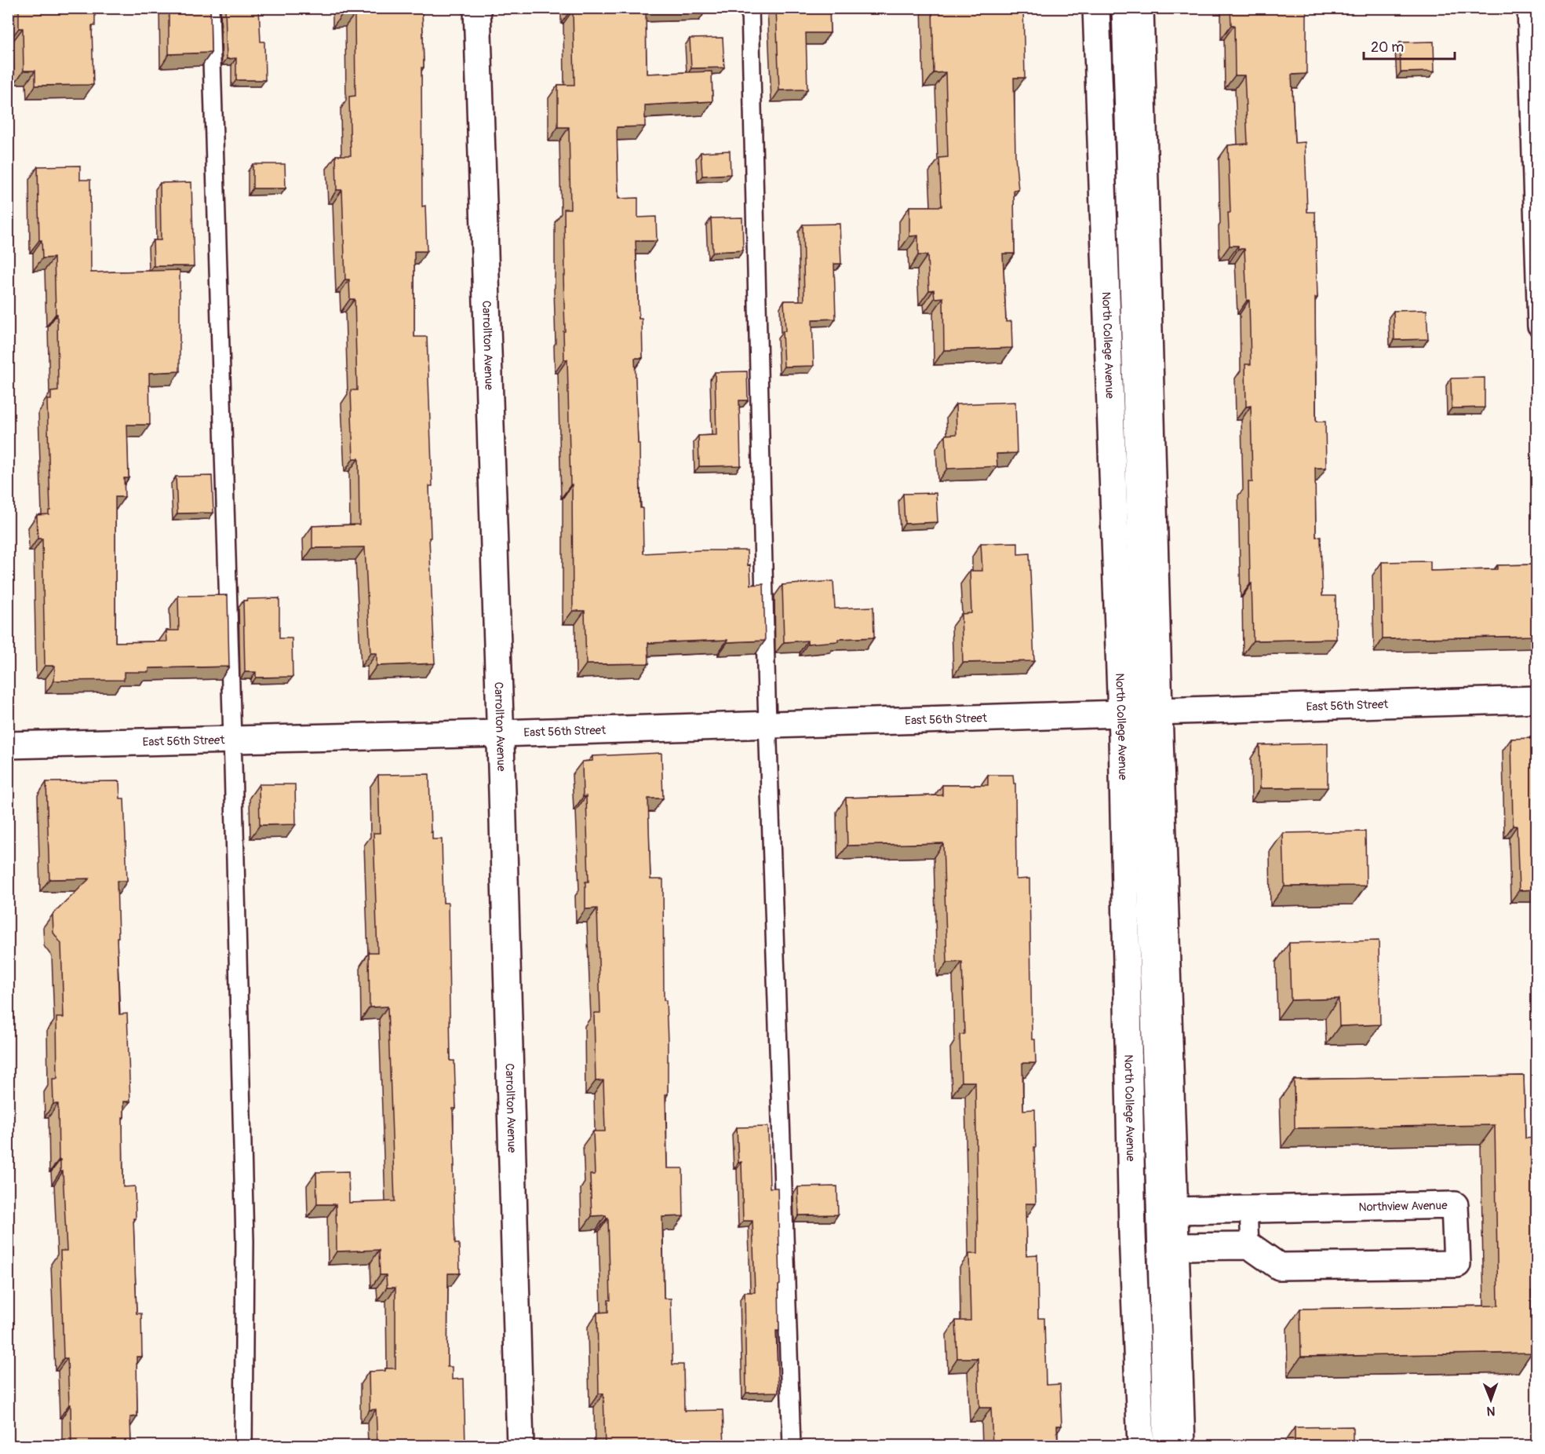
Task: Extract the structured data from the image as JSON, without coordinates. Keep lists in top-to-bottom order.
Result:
{
  "streets": {
    "street": [
      "Carrollton Avenue",
      "North College Avenue",
      "East 56th Street",
      "Northview Avenue"
    ]
  },
  "crossings": [
    ["Carrollton Avenue", "East 56th Street"],
    ["North College Avenue", "East 56th Street"]
  ],
  "scale_bar": "20 m",
  "north": "bottom"
}
